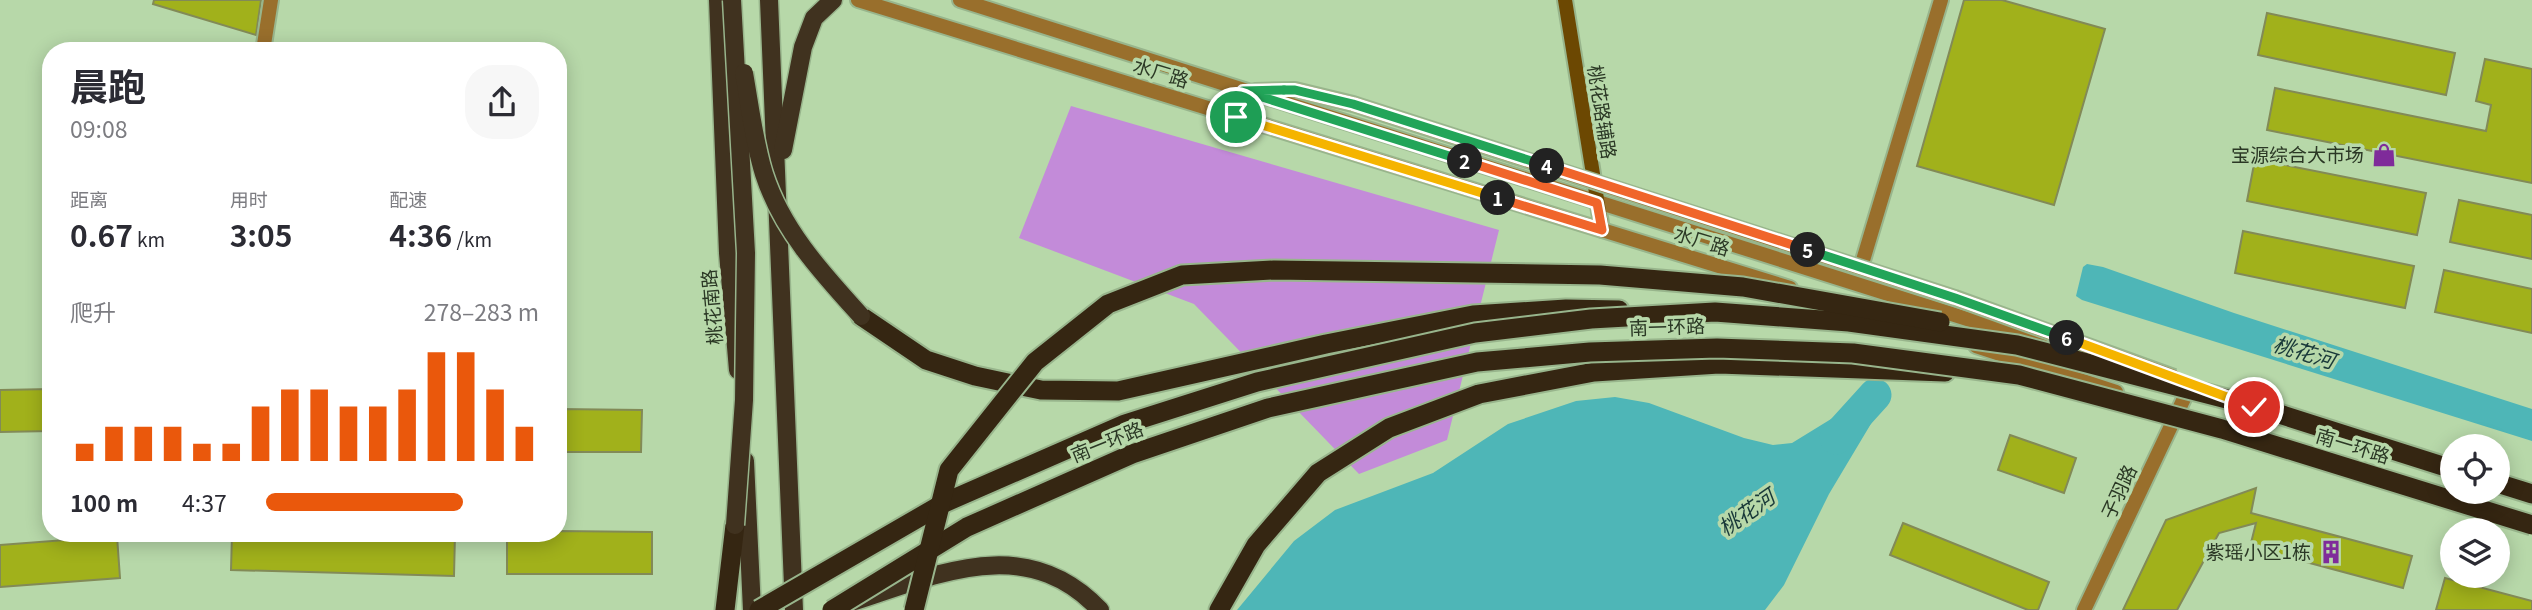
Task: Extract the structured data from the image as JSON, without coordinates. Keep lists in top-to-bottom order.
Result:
{
  "streets": {
    "highway": ["南一环路"],
    "main road": ["桃花路辅路", "桃花南路"],
    "street": ["水厂路", "子羽路"]
  },
  "crossings": [
    ["水厂路", "桃花路辅路"],
    ["水厂路", "南一环路"],
    ["水厂路", "子羽路"]
  ],
  "water": ["桃花河"],
  "places": {
    "shop": ["宝源综合大市场"],
    "building": ["紫瑶小区1栋"]
  },
  "page": {
    "heading": ["晨跑", "09:08"],
    "pins": [
      "2",
      "4",
      "1",
      "5",
      "6"
    ],
    "stats": [
      ["距离", "0.67 km"],
      ["用时", "3:05"],
      ["配速", "4:36 /km"]
    ],
    "chart": ["爬升", "278–283 m"],
    "list": [
      {
        "name": "100 m",
        "note": "4:37"
      }
    ]
  }
}
